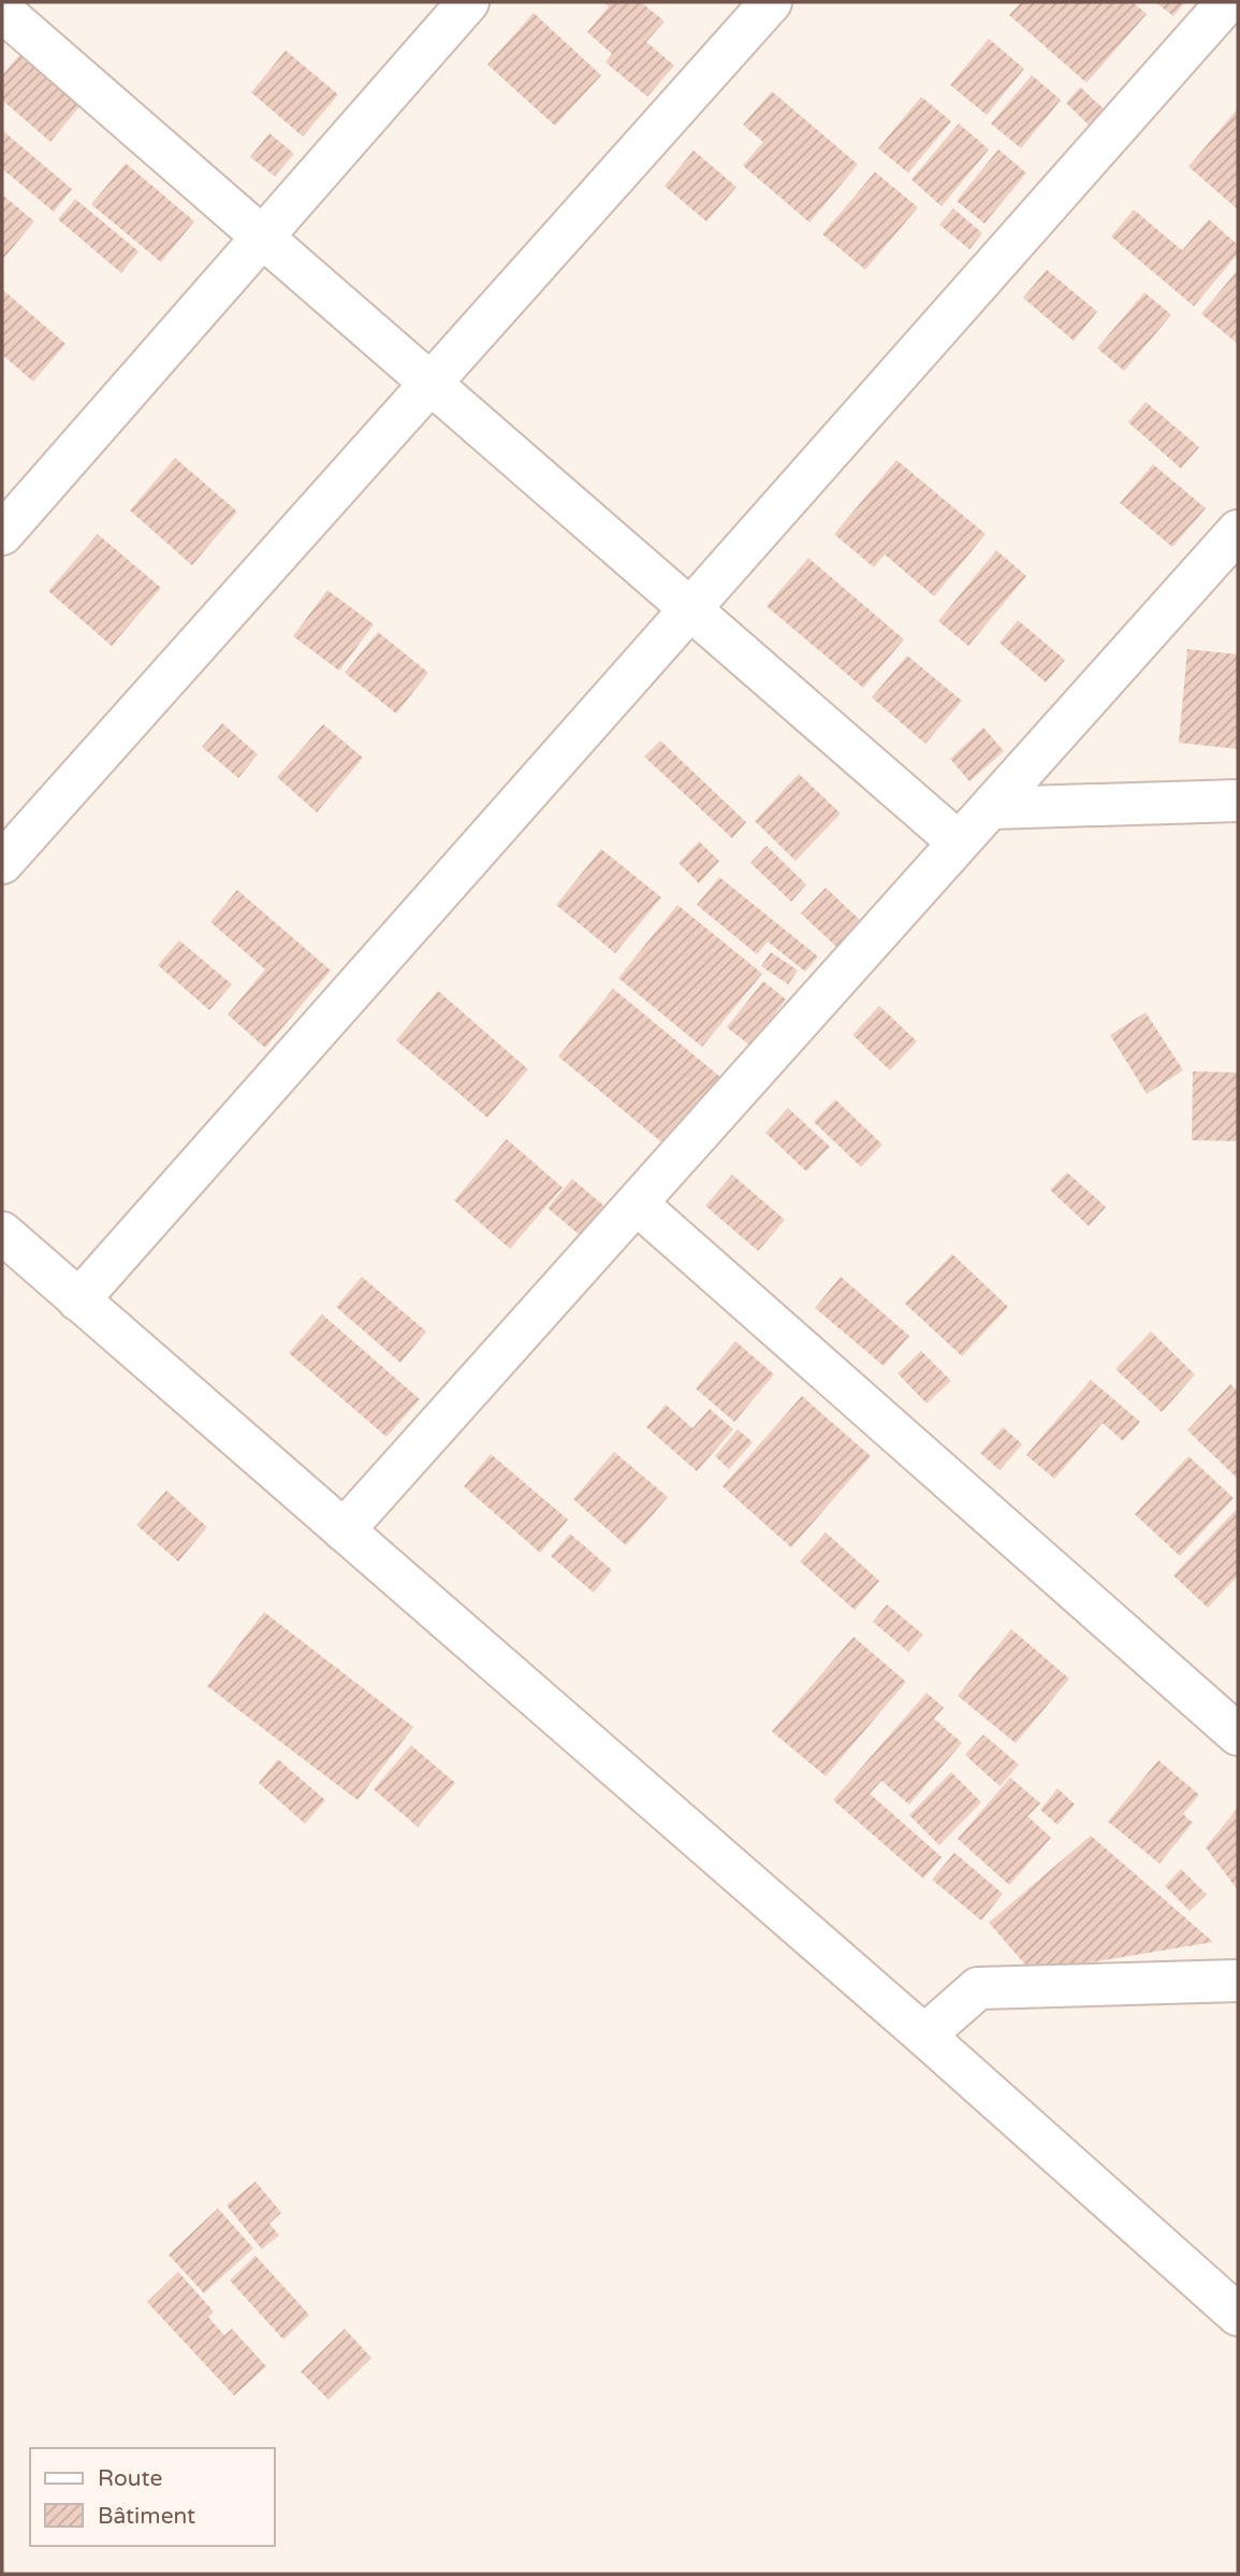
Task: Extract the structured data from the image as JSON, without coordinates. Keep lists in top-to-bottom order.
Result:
{
  "legend": ["Route", "Bâtiment"]
}
